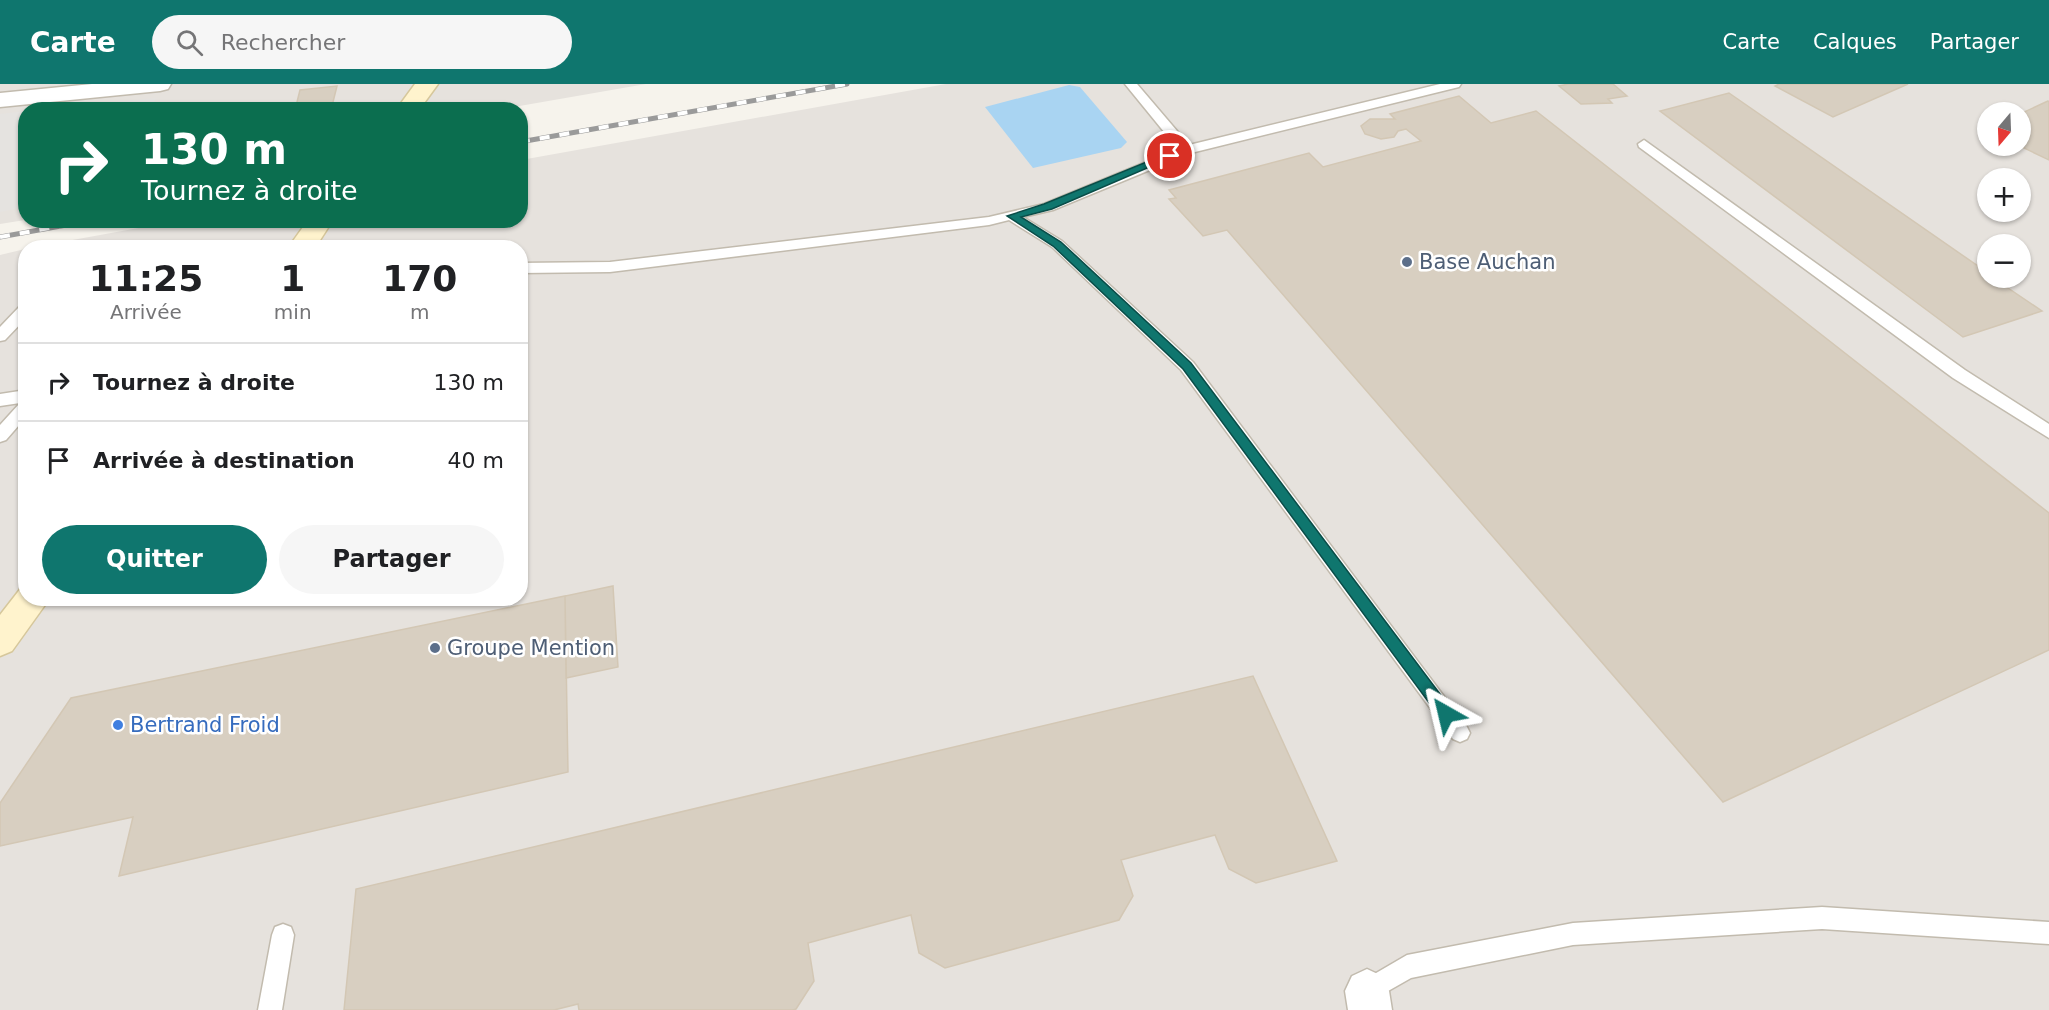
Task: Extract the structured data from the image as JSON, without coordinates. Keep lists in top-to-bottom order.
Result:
{
  "places": ["Base Auchan", "Groupe Mention", "Bertrand Froid"],
  "north": "bottom",
  "page": {
    "header": "Carte",
    "search": "Rechercher",
    "nav": ["Carte", "Calques", "Partager"],
    "map_buttons": ["+", "−"],
    "turn": ["130 m", "Tournez à droite"],
    "eta": [
      "11:25",
      "Arrivée",
      "1",
      "min",
      "170",
      "m"
    ],
    "list": [
      {
        "name": "Tournez à droite",
        "value": "130 m"
      },
      {
        "name": "Arrivée à destination",
        "value": "40 m"
      }
    ],
    "buttons": ["Quitter", "Partager"]
  }
}
